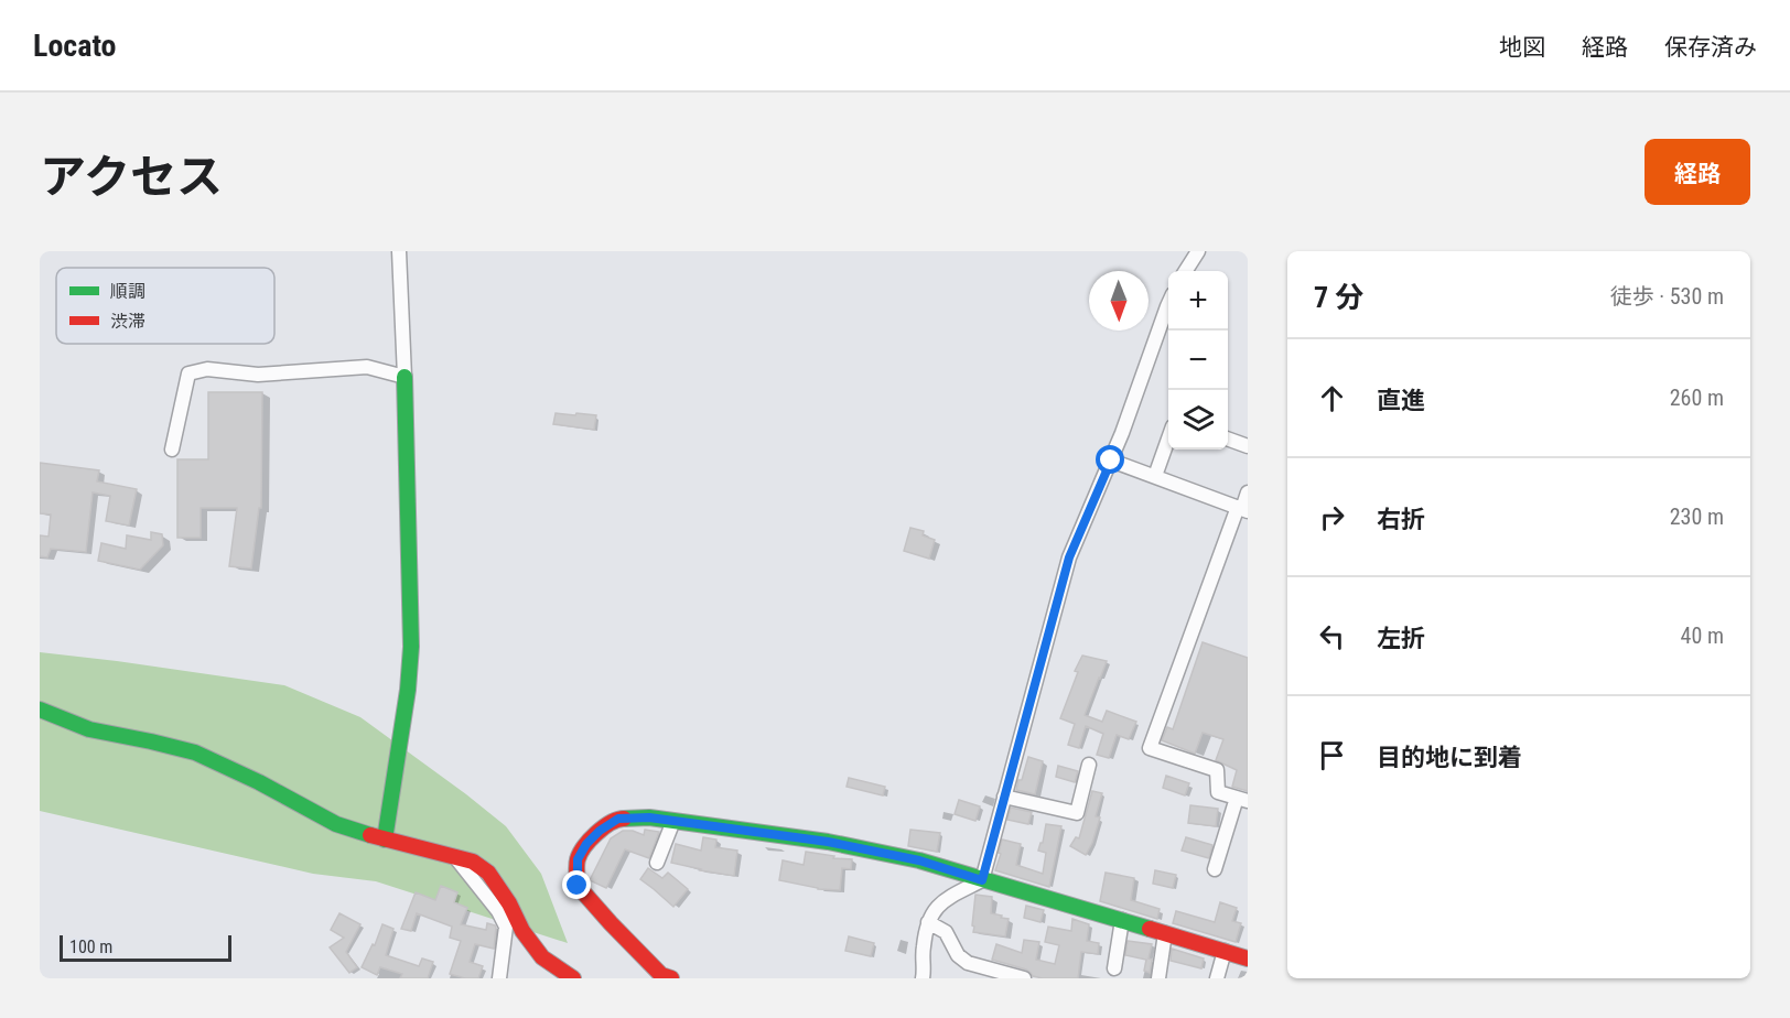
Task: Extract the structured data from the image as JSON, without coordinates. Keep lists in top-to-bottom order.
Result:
{
  "legend": ["順調", "渋滞"],
  "scale_bar": "100 m",
  "north": "bottom",
  "page": {
    "header": "Locato",
    "nav": ["地図", "経路", "保存済み"],
    "title": "アクセス",
    "buttons": "経路",
    "heading": ["7 分", "徒歩 · 530 m"],
    "map_buttons": ["+", "−"],
    "list": [
      ["直進", "260 m"],
      ["右折", "230 m"],
      ["左折", "40 m"],
      "目的地に到着"
    ],
    "scale": "100 m"
  }
}
